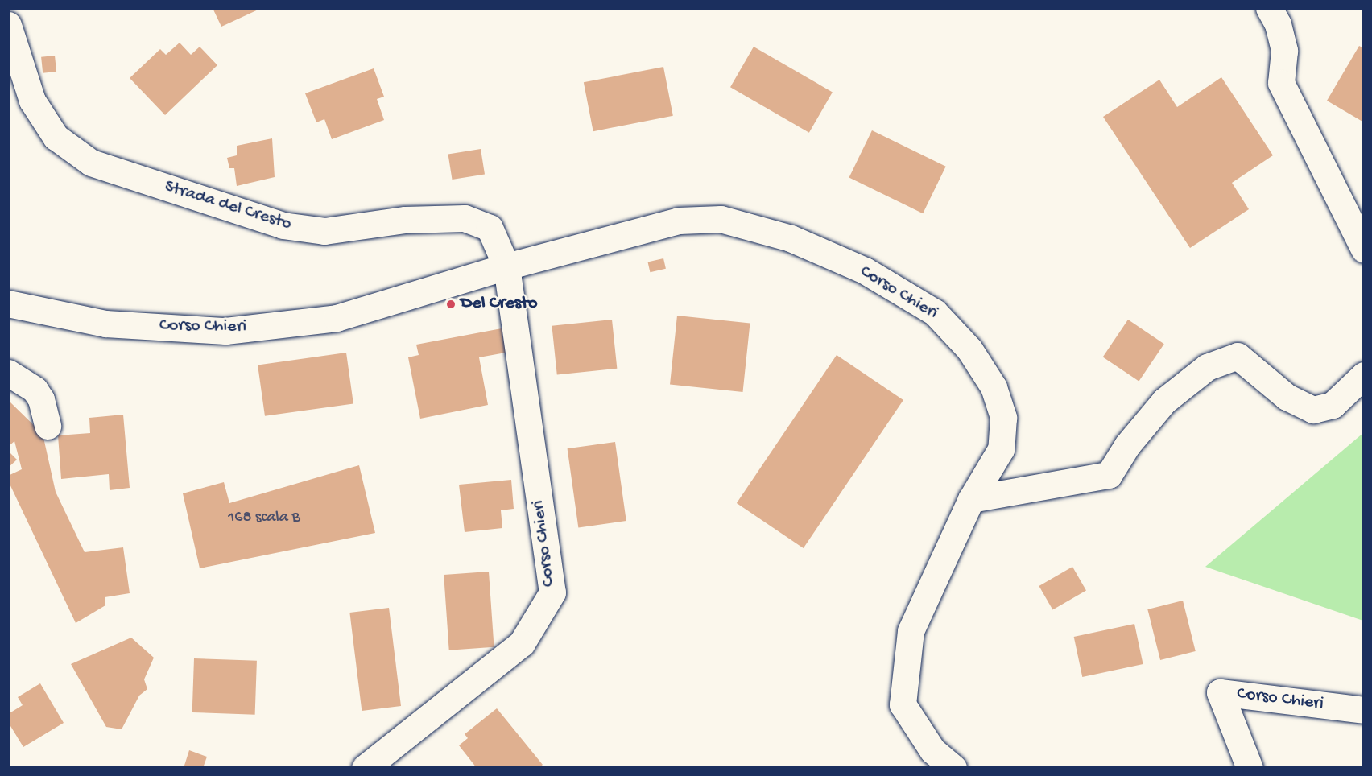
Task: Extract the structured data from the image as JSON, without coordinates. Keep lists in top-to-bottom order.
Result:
{
  "streets": {
    "street": ["Strada del Cresto", "Corso Chieri"]
  },
  "crossings": [
    ["Strada del Cresto", "Corso Chieri"]
  ],
  "places": ["Del Cresto"],
  "house_numbers": ["168 scala B"]
}
